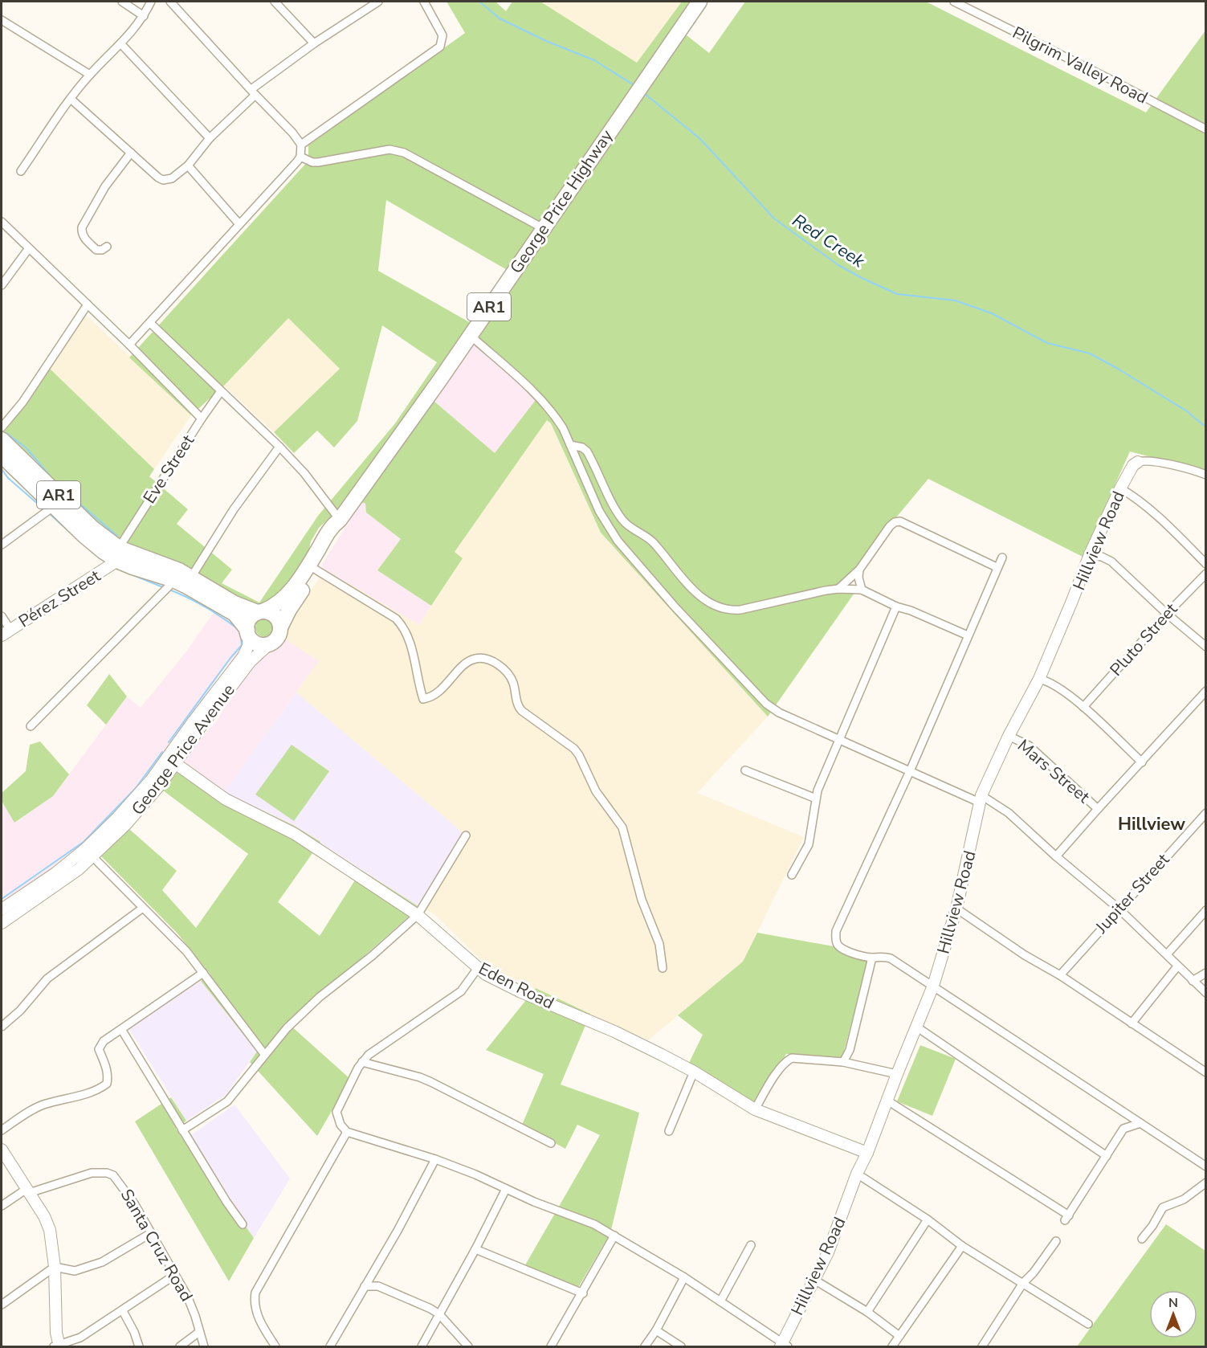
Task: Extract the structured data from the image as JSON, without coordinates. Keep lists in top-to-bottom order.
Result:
{
  "streets": {
    "highway": ["George Price Highway", "AR1"],
    "street": [
      "Pilgrim Valley Road",
      "Eve Street",
      "Hillview Road",
      "Pérez Street",
      "Pluto Street",
      "George Price Avenue",
      "Mars Street",
      "Jupiter Street",
      "Eden Road",
      "Santa Cruz Road"
    ]
  },
  "crossings": [
    ["George Price Highway", "AR1"],
    ["George Price Highway", "George Price Avenue"],
    ["AR1", "Eve Street"],
    ["AR1", "Pérez Street"],
    ["AR1", "George Price Avenue"],
    ["Eve Street", "Pérez Street"],
    ["Hillview Road", "Mars Street"],
    ["Hillview Road", "Eden Road"],
    ["George Price Avenue", "Eden Road"]
  ],
  "districts": ["Hillview"],
  "water": ["Red Creek"],
  "north": "top"
}
